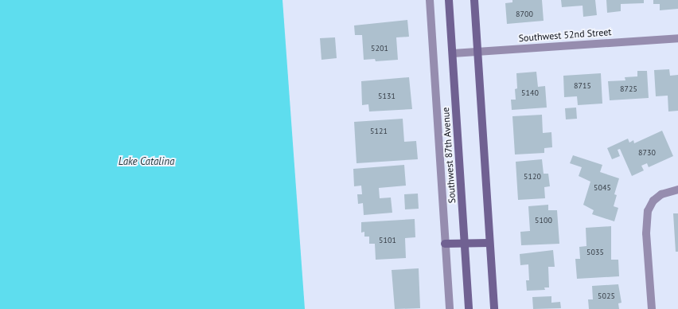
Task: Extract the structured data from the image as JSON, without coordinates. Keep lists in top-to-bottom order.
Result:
{
  "streets": {
    "main road": ["Southwest 87th Avenue"],
    "street": ["Southwest 52nd Street"]
  },
  "crossings": [
    ["Southwest 52nd Street", "Southwest 87th Avenue"]
  ],
  "water": ["Lake Catalina"],
  "house_numbers": [
    "8700",
    "5201",
    "8715",
    "8725",
    "5140",
    "5131",
    "5121",
    "8730",
    "5120",
    "5045",
    "5100",
    "5101",
    "5035",
    "5025"
  ]
}
